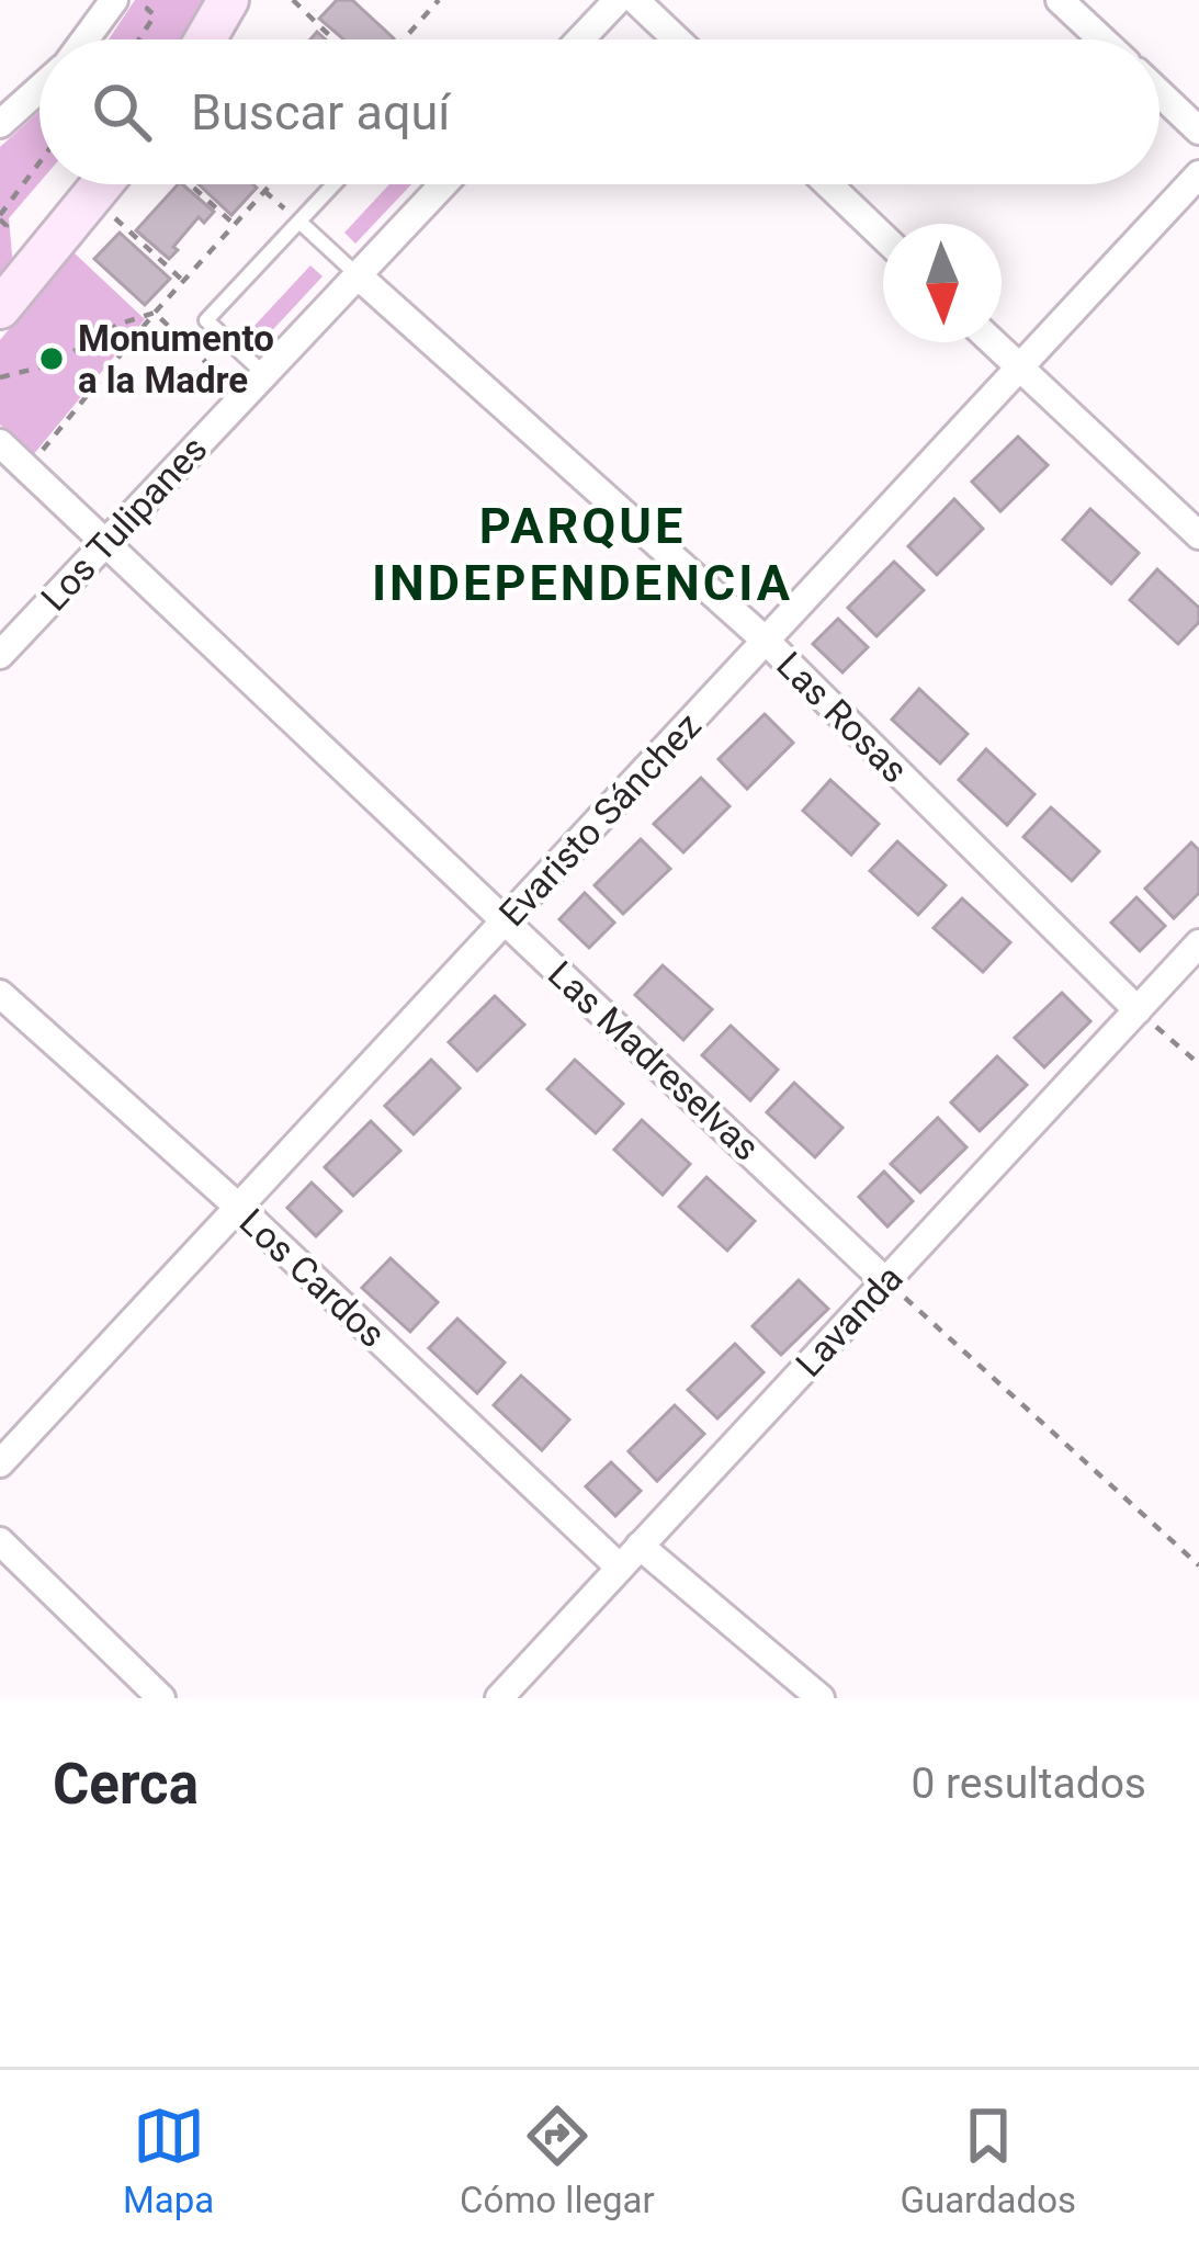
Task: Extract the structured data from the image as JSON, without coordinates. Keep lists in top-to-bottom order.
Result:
{
  "streets": {
    "street": [
      "Los Tulipanes",
      "Las Rosas",
      "Evaristo Sánchez",
      "Las Madreselvas",
      "Los Cardos",
      "Lavanda"
    ]
  },
  "crossings": [
    ["Los Tulipanes", "Las Rosas"],
    ["Los Tulipanes", "Las Madreselvas"],
    ["Las Rosas", "Evaristo Sánchez"],
    ["Las Rosas", "Lavanda"],
    ["Evaristo Sánchez", "Las Madreselvas"],
    ["Evaristo Sánchez", "Los Cardos"],
    ["Las Madreselvas", "Lavanda"],
    ["Los Cardos", "Lavanda"]
  ],
  "districts": ["PARQUE INDEPENDENCIA"],
  "places": ["Monumento a la Madre"],
  "north": "bottom",
  "page": {
    "search": "Buscar aquí",
    "heading": ["Cerca", "0 resultados"],
    "nav": ["Mapa", "Cómo llegar", "Guardados"]
  }
}
